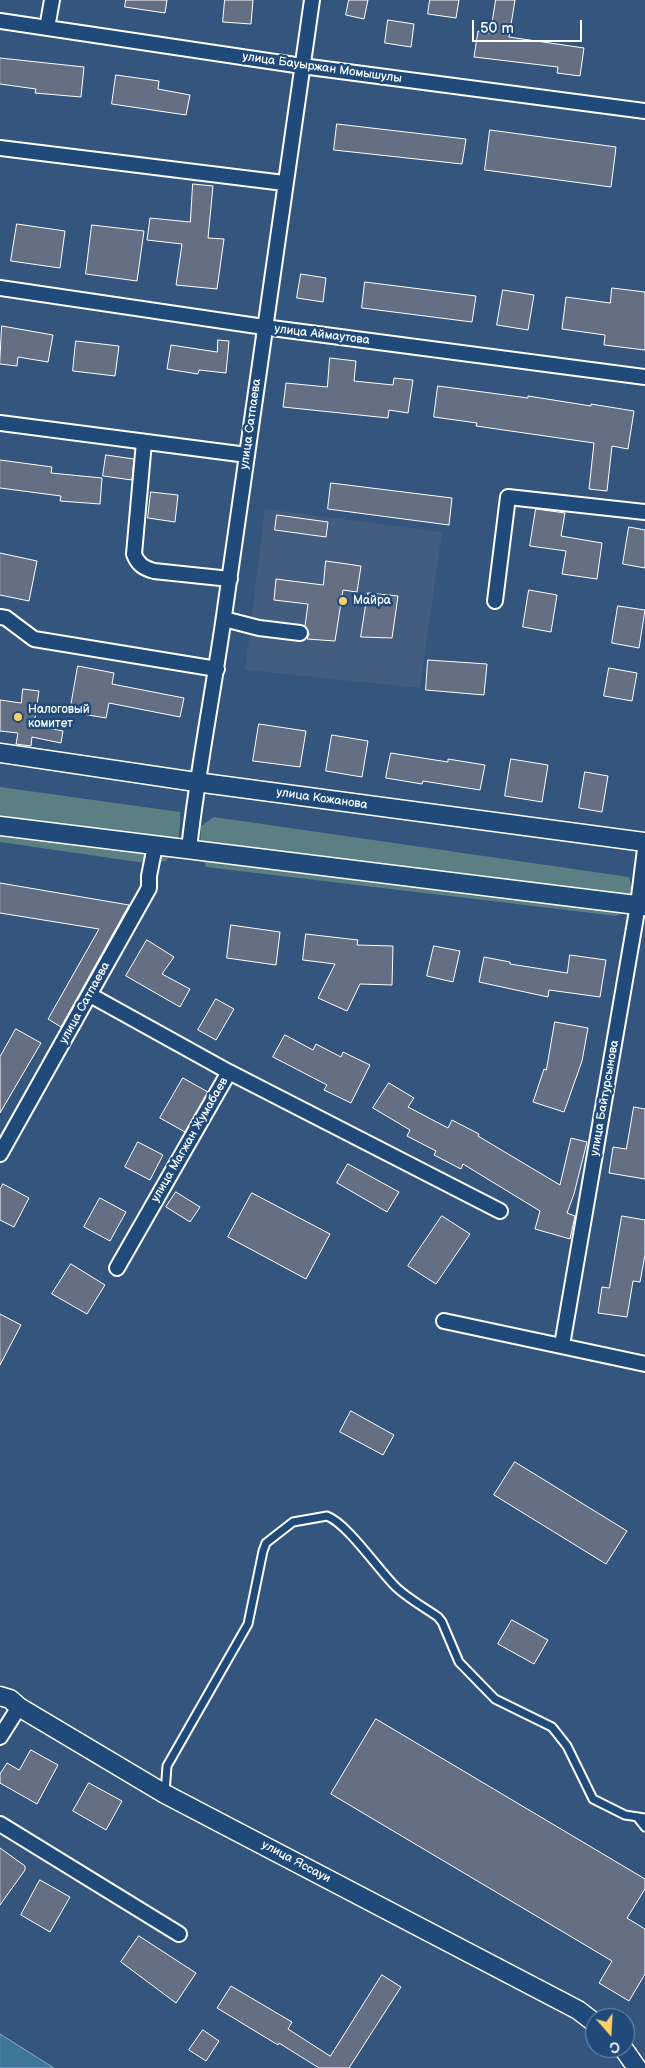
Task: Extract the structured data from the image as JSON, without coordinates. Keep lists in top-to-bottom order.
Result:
{
  "streets": {
    "street": [
      "улица Бауыржан Момышулы",
      "улица Аймаутова",
      "улица Сатпаева",
      "улица Кожанова",
      "улица Байтурсынова",
      "улица Магжан Жумабаев",
      "улица Яссауи"
    ]
  },
  "crossings": [
    ["улица Бауыржан Момышулы", "улица Сатпаева"],
    ["улица Аймаутова", "улица Сатпаева"],
    ["улица Сатпаева", "улица Кожанова"],
    ["улица Сатпаева", "улица Магжан Жумабаев"]
  ],
  "places": ["Майра", "Налоговый комитет"],
  "scale_bar": "50 m",
  "north": "bottom"
}
